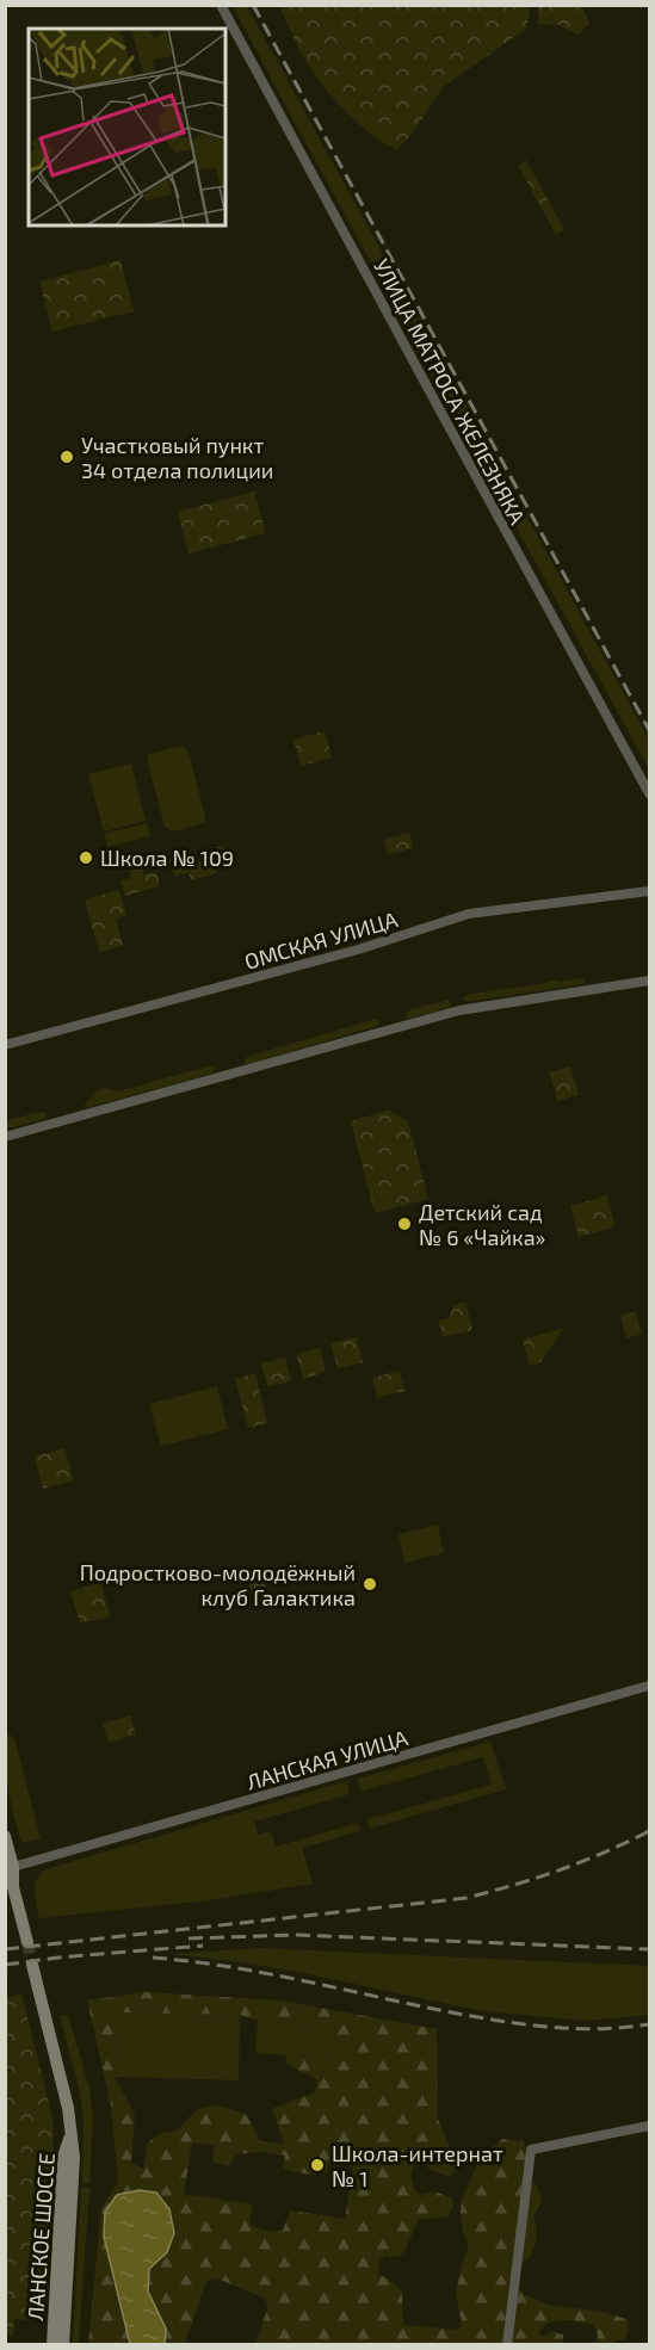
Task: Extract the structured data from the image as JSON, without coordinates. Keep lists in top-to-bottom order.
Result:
{
  "streets": {
    "main road": ["ЛАНСКОЕ ШОССЕ"],
    "street": ["УЛИЦА МАТРОСА ЖЕЛЕЗНЯКА", "ОМСКАЯ УЛИЦА", "ЛАНСКАЯ УЛИЦА"]
  },
  "places": [
    "Участковый пункт 34 отдела полиции",
    "Школа № 109",
    "Детский сад № 6 «Чайка»",
    "Подростково-молодёжный клуб Галактика",
    "Школа-интернат № 1"
  ]
}
